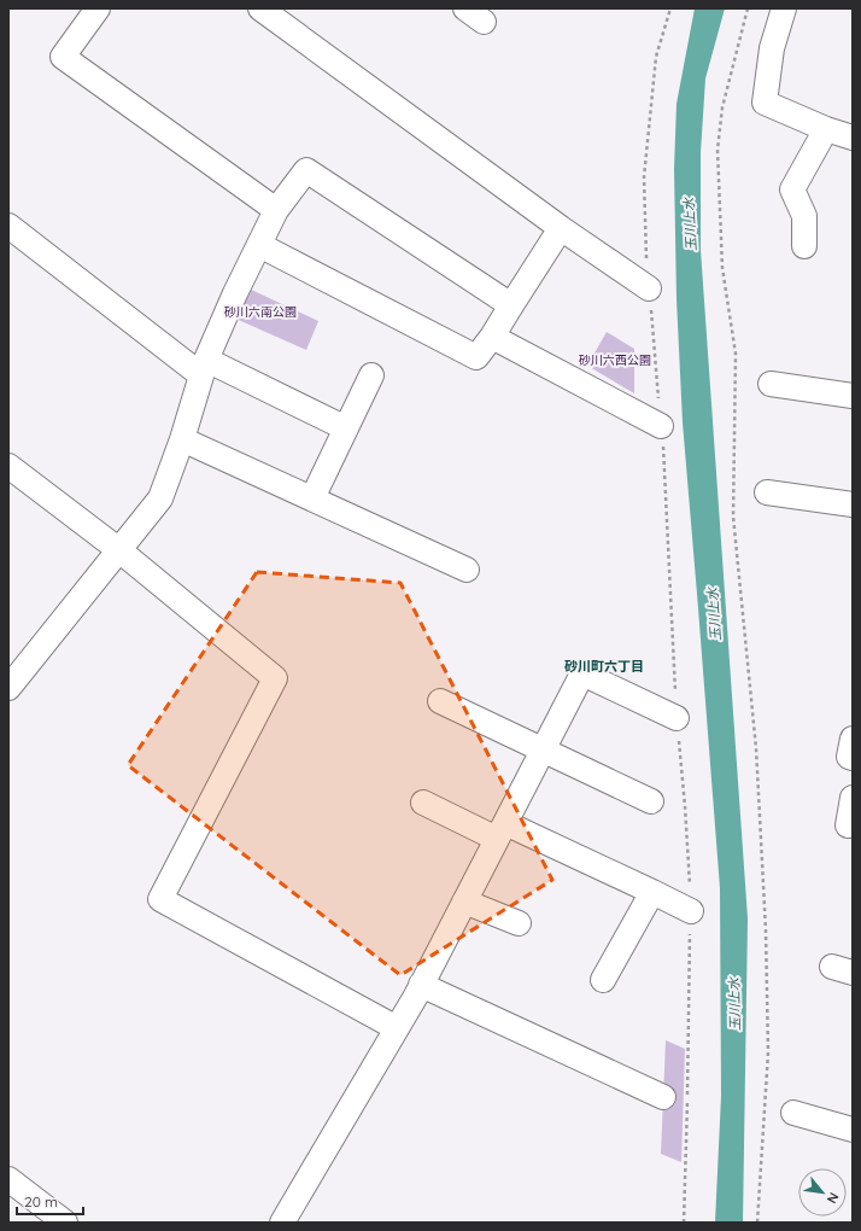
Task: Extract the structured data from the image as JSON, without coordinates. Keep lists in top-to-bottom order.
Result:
{
  "districts": ["砂川町六丁目"],
  "water": ["玉川上水"],
  "parks": ["砂川六南公園", "砂川六西公園"],
  "scale_bar": "20 m",
  "north": "bottom right"
}
